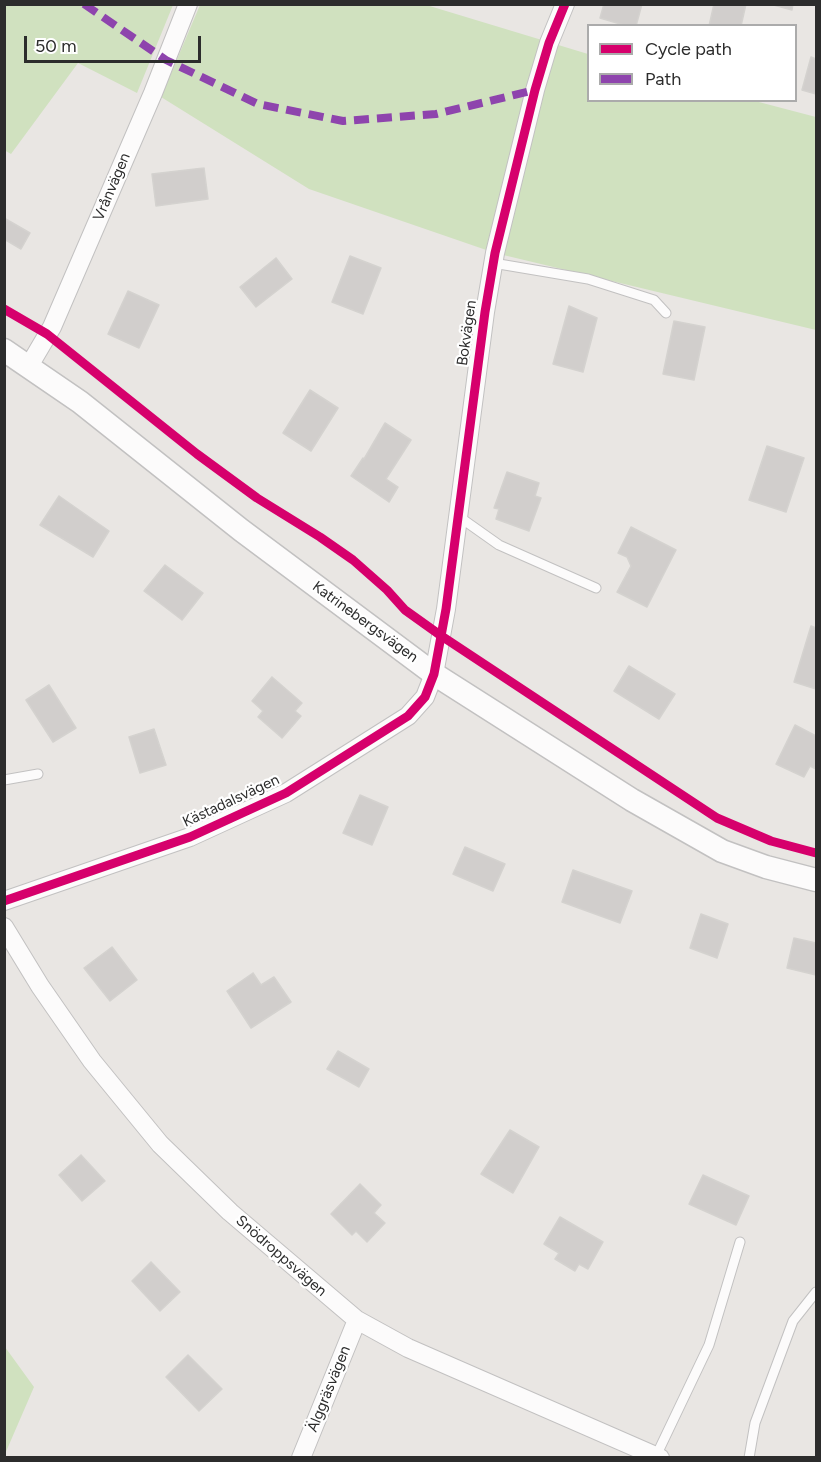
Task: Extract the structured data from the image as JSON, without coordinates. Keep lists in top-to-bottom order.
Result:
{
  "streets": {
    "street": [
      "Vrånvägen",
      "Bokvägen",
      "Katrinebergsvägen",
      "Kästadalsvägen",
      "Snödroppsvägen",
      "Älggräsvägen"
    ]
  },
  "crossings": [
    ["Vrånvägen", "Katrinebergsvägen"],
    ["Bokvägen", "Katrinebergsvägen"],
    ["Bokvägen", "Kästadalsvägen"],
    ["Katrinebergsvägen", "Kästadalsvägen"],
    ["Snödroppsvägen", "Älggräsvägen"]
  ],
  "legend": ["Cycle path", "Path"],
  "scale_bar": "50 m"
}
